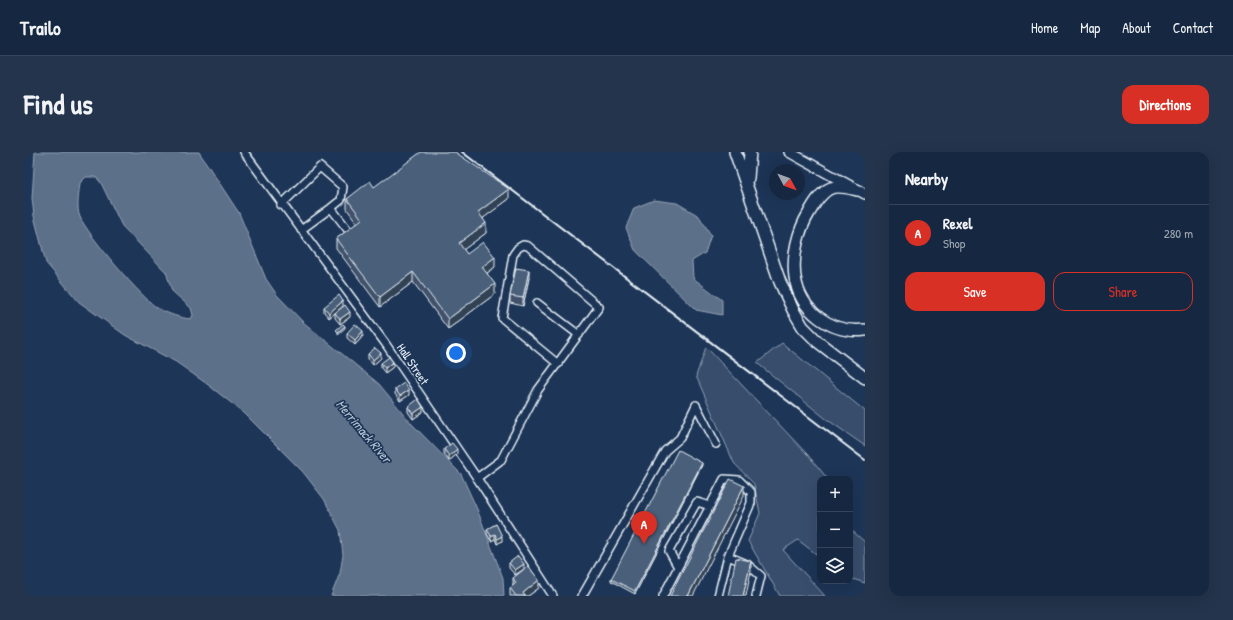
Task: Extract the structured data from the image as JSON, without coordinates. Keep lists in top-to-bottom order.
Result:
{
  "streets": {
    "street": ["Hall Street"]
  },
  "water": ["Merrimack River"],
  "north": "bottom right",
  "page": {
    "header": "Trailo",
    "nav": [
      "Home",
      "Map",
      "About",
      "Contact"
    ],
    "title": "Find us",
    "buttons": [
      "Directions",
      ["Save", "Share"]
    ],
    "heading": "Nearby",
    "list": [
      {
        "mark": "A",
        "name": "Rexel",
        "note": "Shop",
        "value": "280 m"
      }
    ],
    "map_buttons": ["+", "−"],
    "pins": "A"
  }
}
